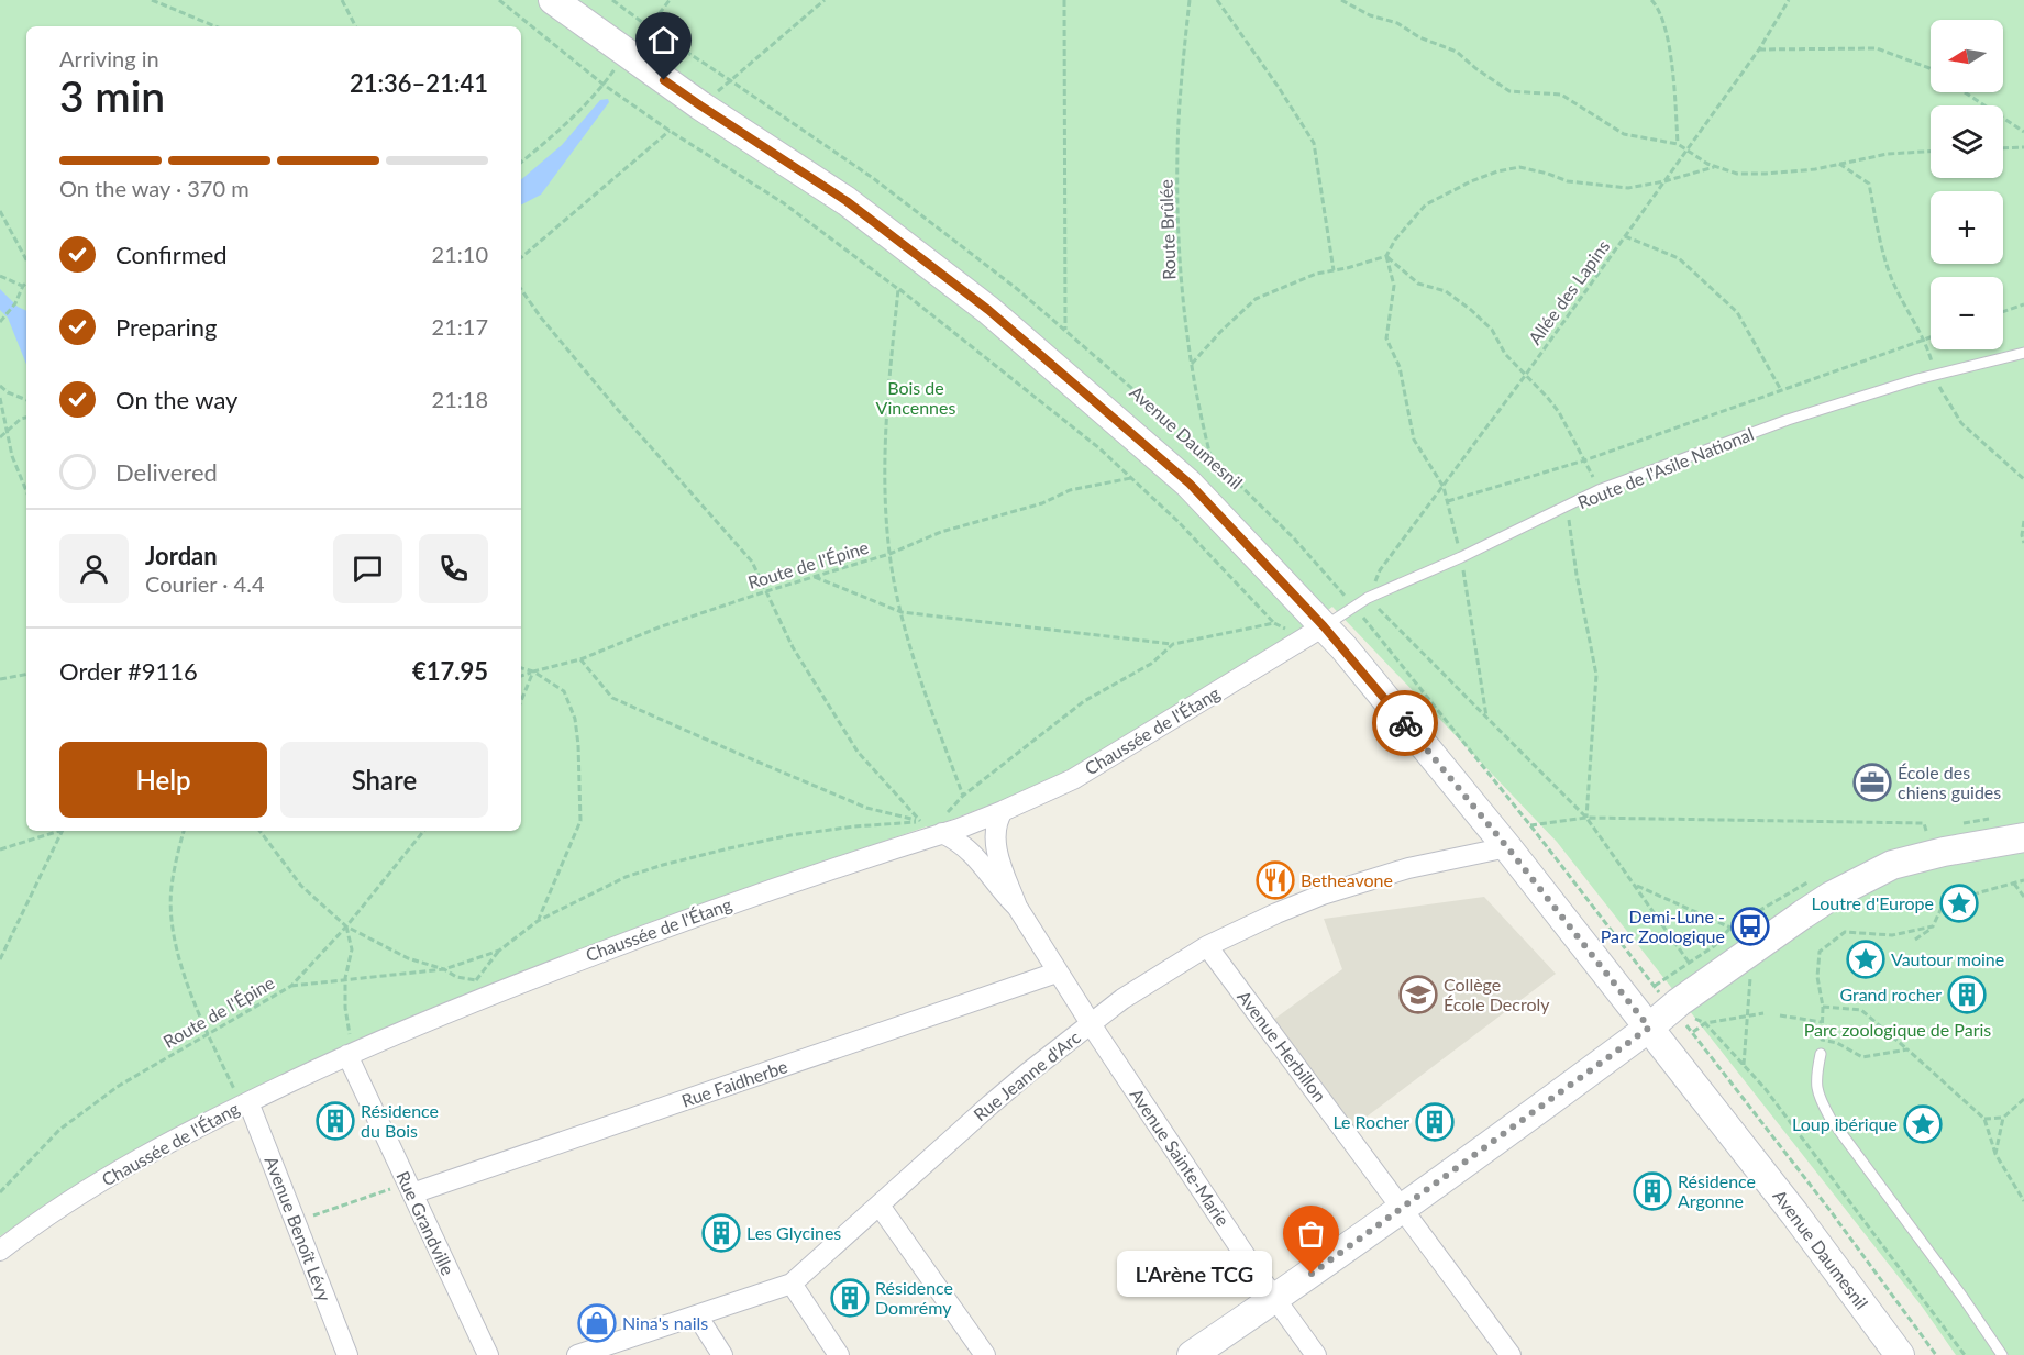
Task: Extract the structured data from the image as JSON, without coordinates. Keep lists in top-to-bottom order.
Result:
{
  "streets": {
    "street": [
      "Avenue Daumesnil",
      "Chaussée de l'Étang",
      "Avenue Herbillon",
      "Rue Jeanne d'Arc",
      "Rue Faidherbe",
      "Avenue Sainte-Marie",
      "Rue Grandville",
      "Avenue Benoît Lévy"
    ],
    "lane": ["Route de l'Asile National"],
    "path": ["Route Brûlée", "Allée des Lapins", "Route de l'Épine"]
  },
  "crossings": [
    ["Route Brûlée", "Avenue Daumesnil"],
    ["Allée des Lapins", "Route de l'Asile National"],
    ["Avenue Daumesnil", "Route de l'Asile National"],
    ["Avenue Daumesnil", "Chaussée de l'Étang"],
    ["Avenue Daumesnil", "Rue Jeanne d'Arc"],
    ["Route de l'Asile National", "Chaussée de l'Étang"],
    ["Chaussée de l'Étang", "Rue Grandville"],
    ["Chaussée de l'Étang", "Avenue Benoît Lévy"],
    ["Avenue Herbillon", "Rue Jeanne d'Arc"],
    ["Rue Jeanne d'Arc", "Avenue Sainte-Marie"],
    ["Rue Faidherbe", "Avenue Sainte-Marie"],
    ["Rue Faidherbe", "Rue Grandville"]
  ],
  "parks": ["Bois de Vincennes", "Parc zoologique de Paris"],
  "places": {
    "office": ["École des chiens guides"],
    "restaurant": ["Betheavone"],
    "place": ["Loutre d'Europe", "Vautour moine", "Loup ibérique"],
    "bus stop": ["Demi-Lune - Parc Zoologique"],
    "school or university": ["Collège École Decroly"],
    "building": [
      "Grand rocher",
      "Résidence du Bois",
      "Le Rocher",
      "Résidence Argonne",
      "Les Glycines",
      "Résidence Domrémy"
    ],
    "other": ["L'Arène TCG"],
    "shop": ["Nina's nails"]
  },
  "north": "left",
  "page": {
    "map_buttons": ["+", "−"],
    "heading": ["3 min", "Arriving in", "21:36–21:41"],
    "panel": [
      "Jordan",
      "Courier · 4.4",
      "Order #9116",
      "€17.95"
    ],
    "bar": "On the way · 370 m",
    "list": [
      ["Confirmed", "21:10"],
      ["Preparing", "21:17"],
      ["On the way", "21:18"],
      "Delivered"
    ],
    "buttons": ["Help", "Share"],
    "bubble": "L'Arène TCG"
  }
}
